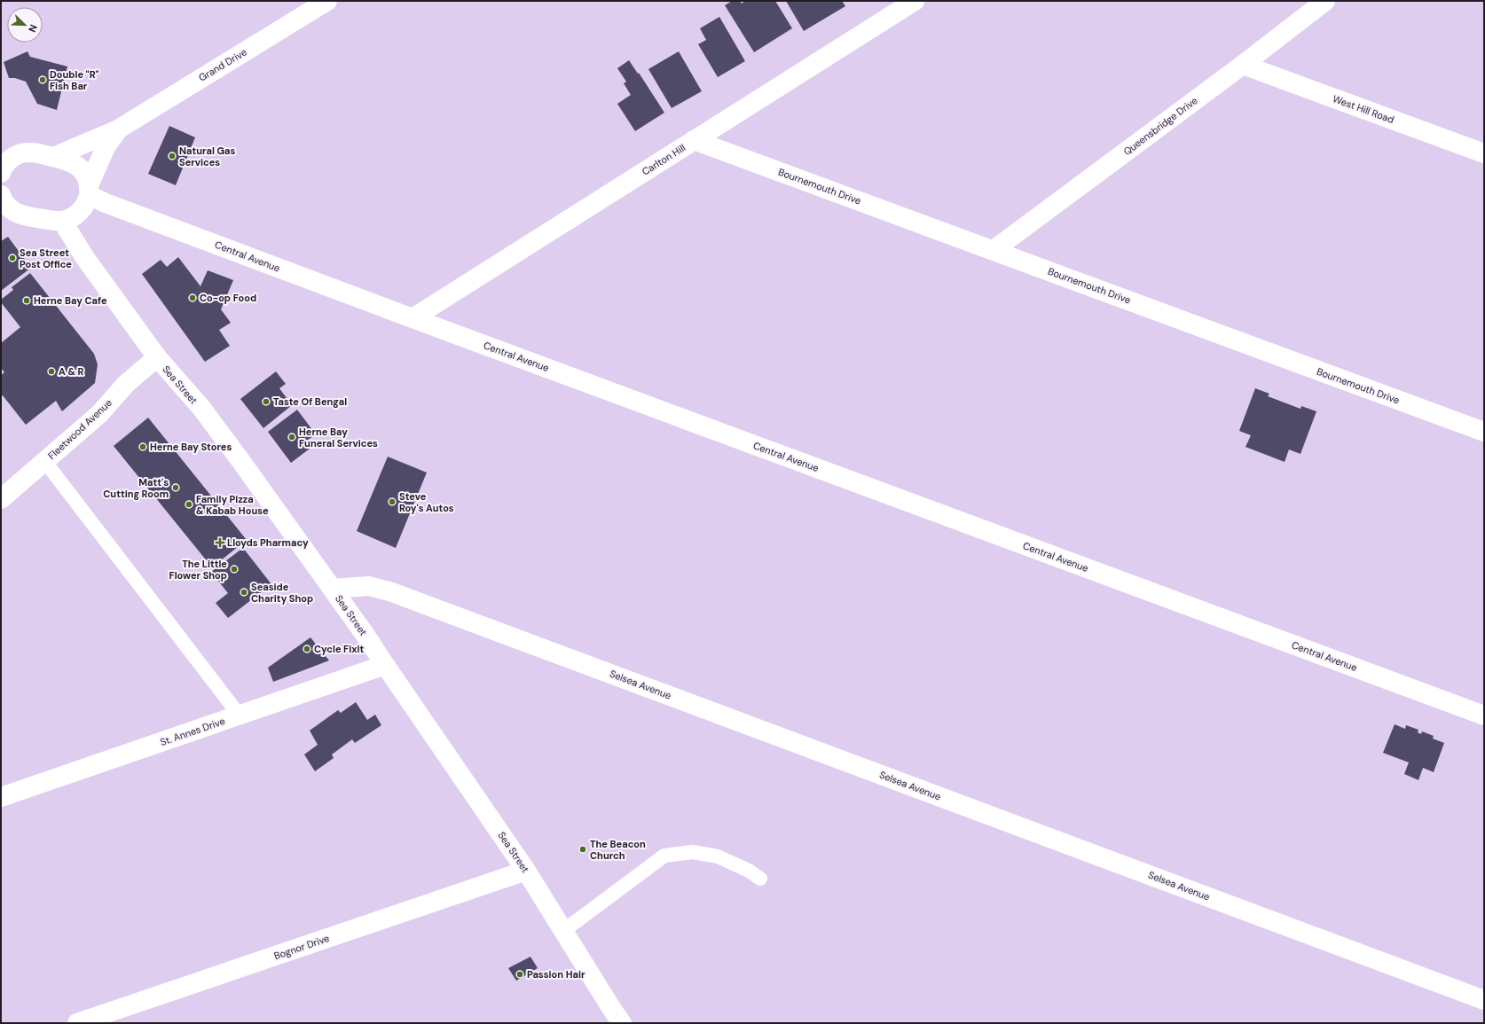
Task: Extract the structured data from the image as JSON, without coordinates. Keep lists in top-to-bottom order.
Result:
{
  "streets": {
    "street": [
      "Grand Drive",
      "West Hill Road",
      "Queensbridge Drive",
      "Carlton Hill",
      "Bournemouth Drive",
      "Central Avenue",
      "Sea Street",
      "Fleetwood Avenue",
      "Selsea Avenue",
      "St. Annes Drive",
      "Bognor Drive"
    ]
  },
  "crossings": [
    ["Grand Drive", "Central Avenue"],
    ["West Hill Road", "Queensbridge Drive"],
    ["Queensbridge Drive", "Bournemouth Drive"],
    ["Carlton Hill", "Bournemouth Drive"],
    ["Carlton Hill", "Central Avenue"],
    ["Sea Street", "Fleetwood Avenue"],
    ["Sea Street", "Selsea Avenue"],
    ["Sea Street", "St. Annes Drive"],
    ["Sea Street", "Bognor Drive"]
  ],
  "places": {
    "other": [
      "Double \"R\" Fish Bar",
      "Natural Gas Services",
      "Sea Street Post Office",
      "Co-op Food",
      "Herne Bay Cafe",
      "A & R",
      "Taste Of Bengal",
      "Herne Bay Funeral Services",
      "Herne Bay Stores",
      "Matt's Cutting Room",
      "Steve Roy's Autos",
      "Family Pizza & Kabab House",
      "The Little Flower Shop",
      "Seaside Charity Shop",
      "Cycle Fixit",
      "The Beacon Church",
      "Passion Hair"
    ],
    "health": ["Lloyds Pharmacy"]
  },
  "north": "bottom right"
}
